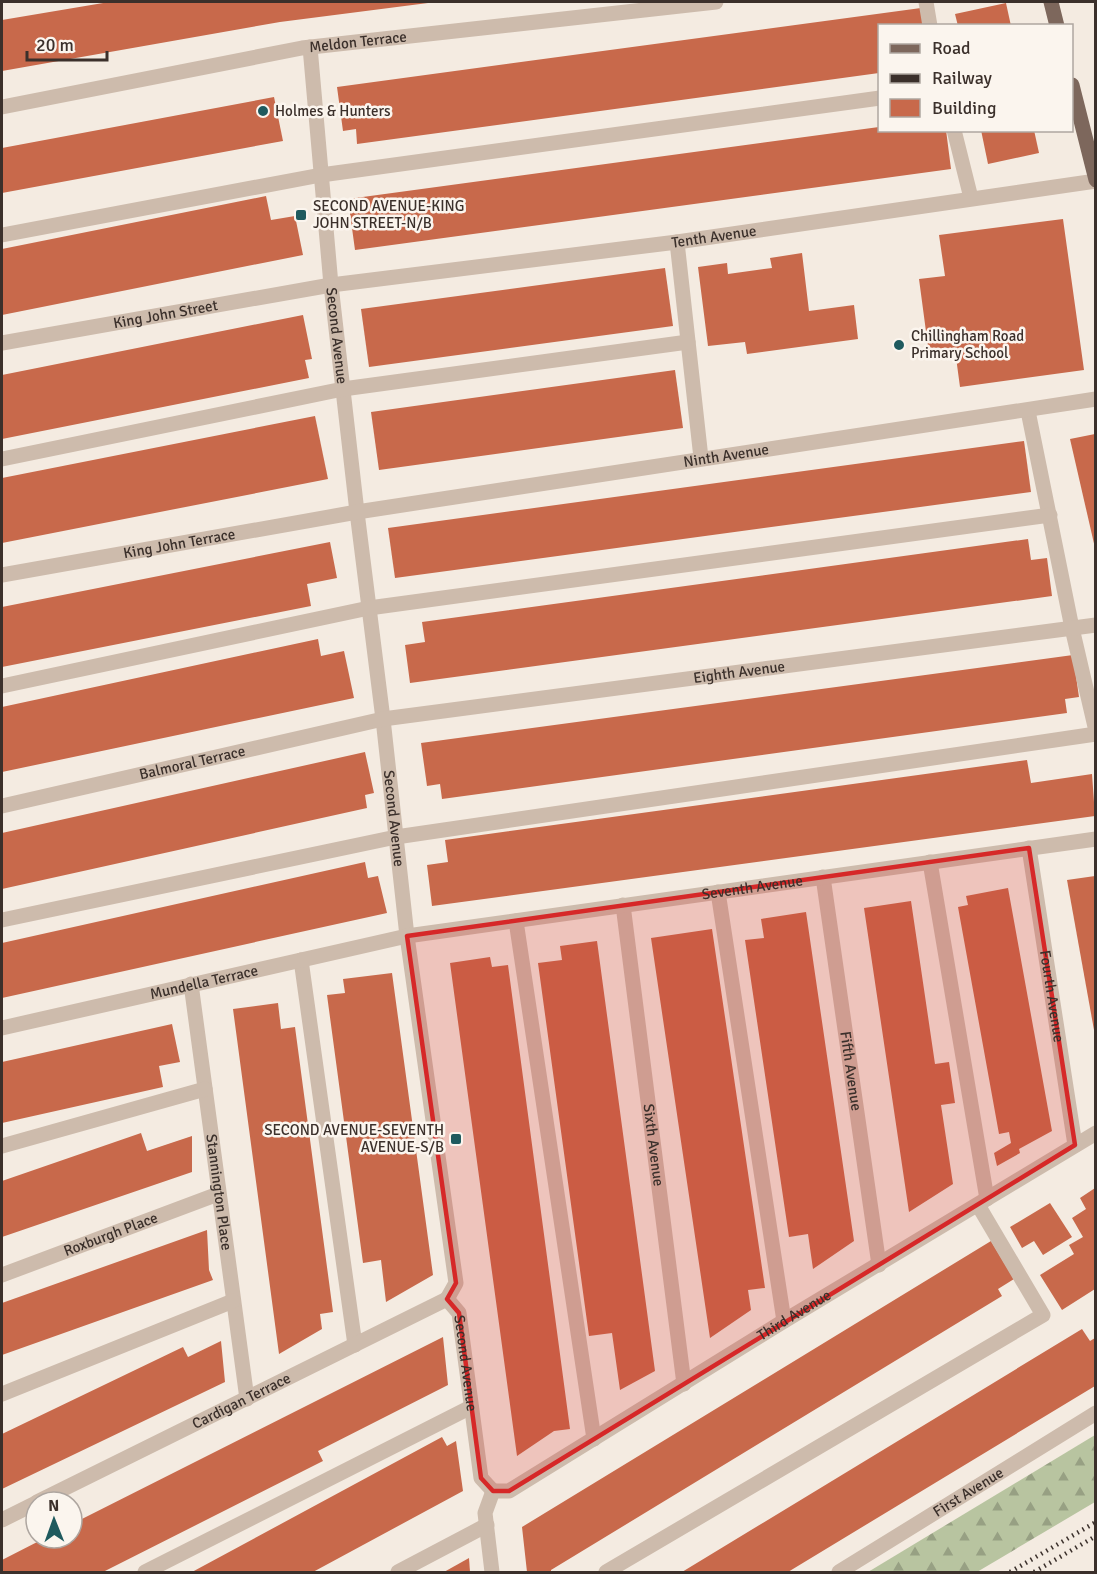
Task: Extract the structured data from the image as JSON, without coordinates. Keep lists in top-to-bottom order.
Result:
{
  "streets": {
    "street": [
      "Meldon Terrace",
      "Tenth Avenue",
      "King John Street",
      "Second Avenue",
      "Ninth Avenue",
      "King John Terrace",
      "Eighth Avenue",
      "Balmoral Terrace",
      "Seventh Avenue",
      "Mundella Terrace",
      "Fourth Avenue",
      "Fifth Avenue",
      "Sixth Avenue",
      "Stannington Place",
      "Roxburgh Place",
      "Third Avenue",
      "Cardigan Terrace",
      "First Avenue"
    ]
  },
  "crossings": [
    ["Meldon Terrace", "Second Avenue"],
    ["Tenth Avenue", "King John Street"],
    ["Tenth Avenue", "Second Avenue"],
    ["King John Street", "Second Avenue"],
    ["Second Avenue", "Ninth Avenue"],
    ["Second Avenue", "King John Terrace"],
    ["Second Avenue", "Eighth Avenue"],
    ["Second Avenue", "Balmoral Terrace"],
    ["Second Avenue", "Seventh Avenue"],
    ["Second Avenue", "Mundella Terrace"],
    ["Second Avenue", "Third Avenue"],
    ["Second Avenue", "Cardigan Terrace"],
    ["Ninth Avenue", "King John Terrace"],
    ["Eighth Avenue", "Balmoral Terrace"],
    ["Seventh Avenue", "Mundella Terrace"],
    ["Seventh Avenue", "Fourth Avenue"],
    ["Seventh Avenue", "Fifth Avenue"],
    ["Seventh Avenue", "Sixth Avenue"],
    ["Mundella Terrace", "Stannington Place"],
    ["Fourth Avenue", "Third Avenue"],
    ["Fifth Avenue", "Third Avenue"],
    ["Sixth Avenue", "Third Avenue"],
    ["Stannington Place", "Roxburgh Place"],
    ["Stannington Place", "Cardigan Terrace"]
  ],
  "places": {
    "other": ["Holmes & Hunters", "Chillingham Road Primary School"],
    "transit": ["SECOND AVENUE-KING JOHN STREET-N/B", "SECOND AVENUE-SEVENTH AVENUE-S/B"]
  },
  "legend": ["Road", "Railway", "Building"],
  "scale_bar": "20 m",
  "north": "top"
}
